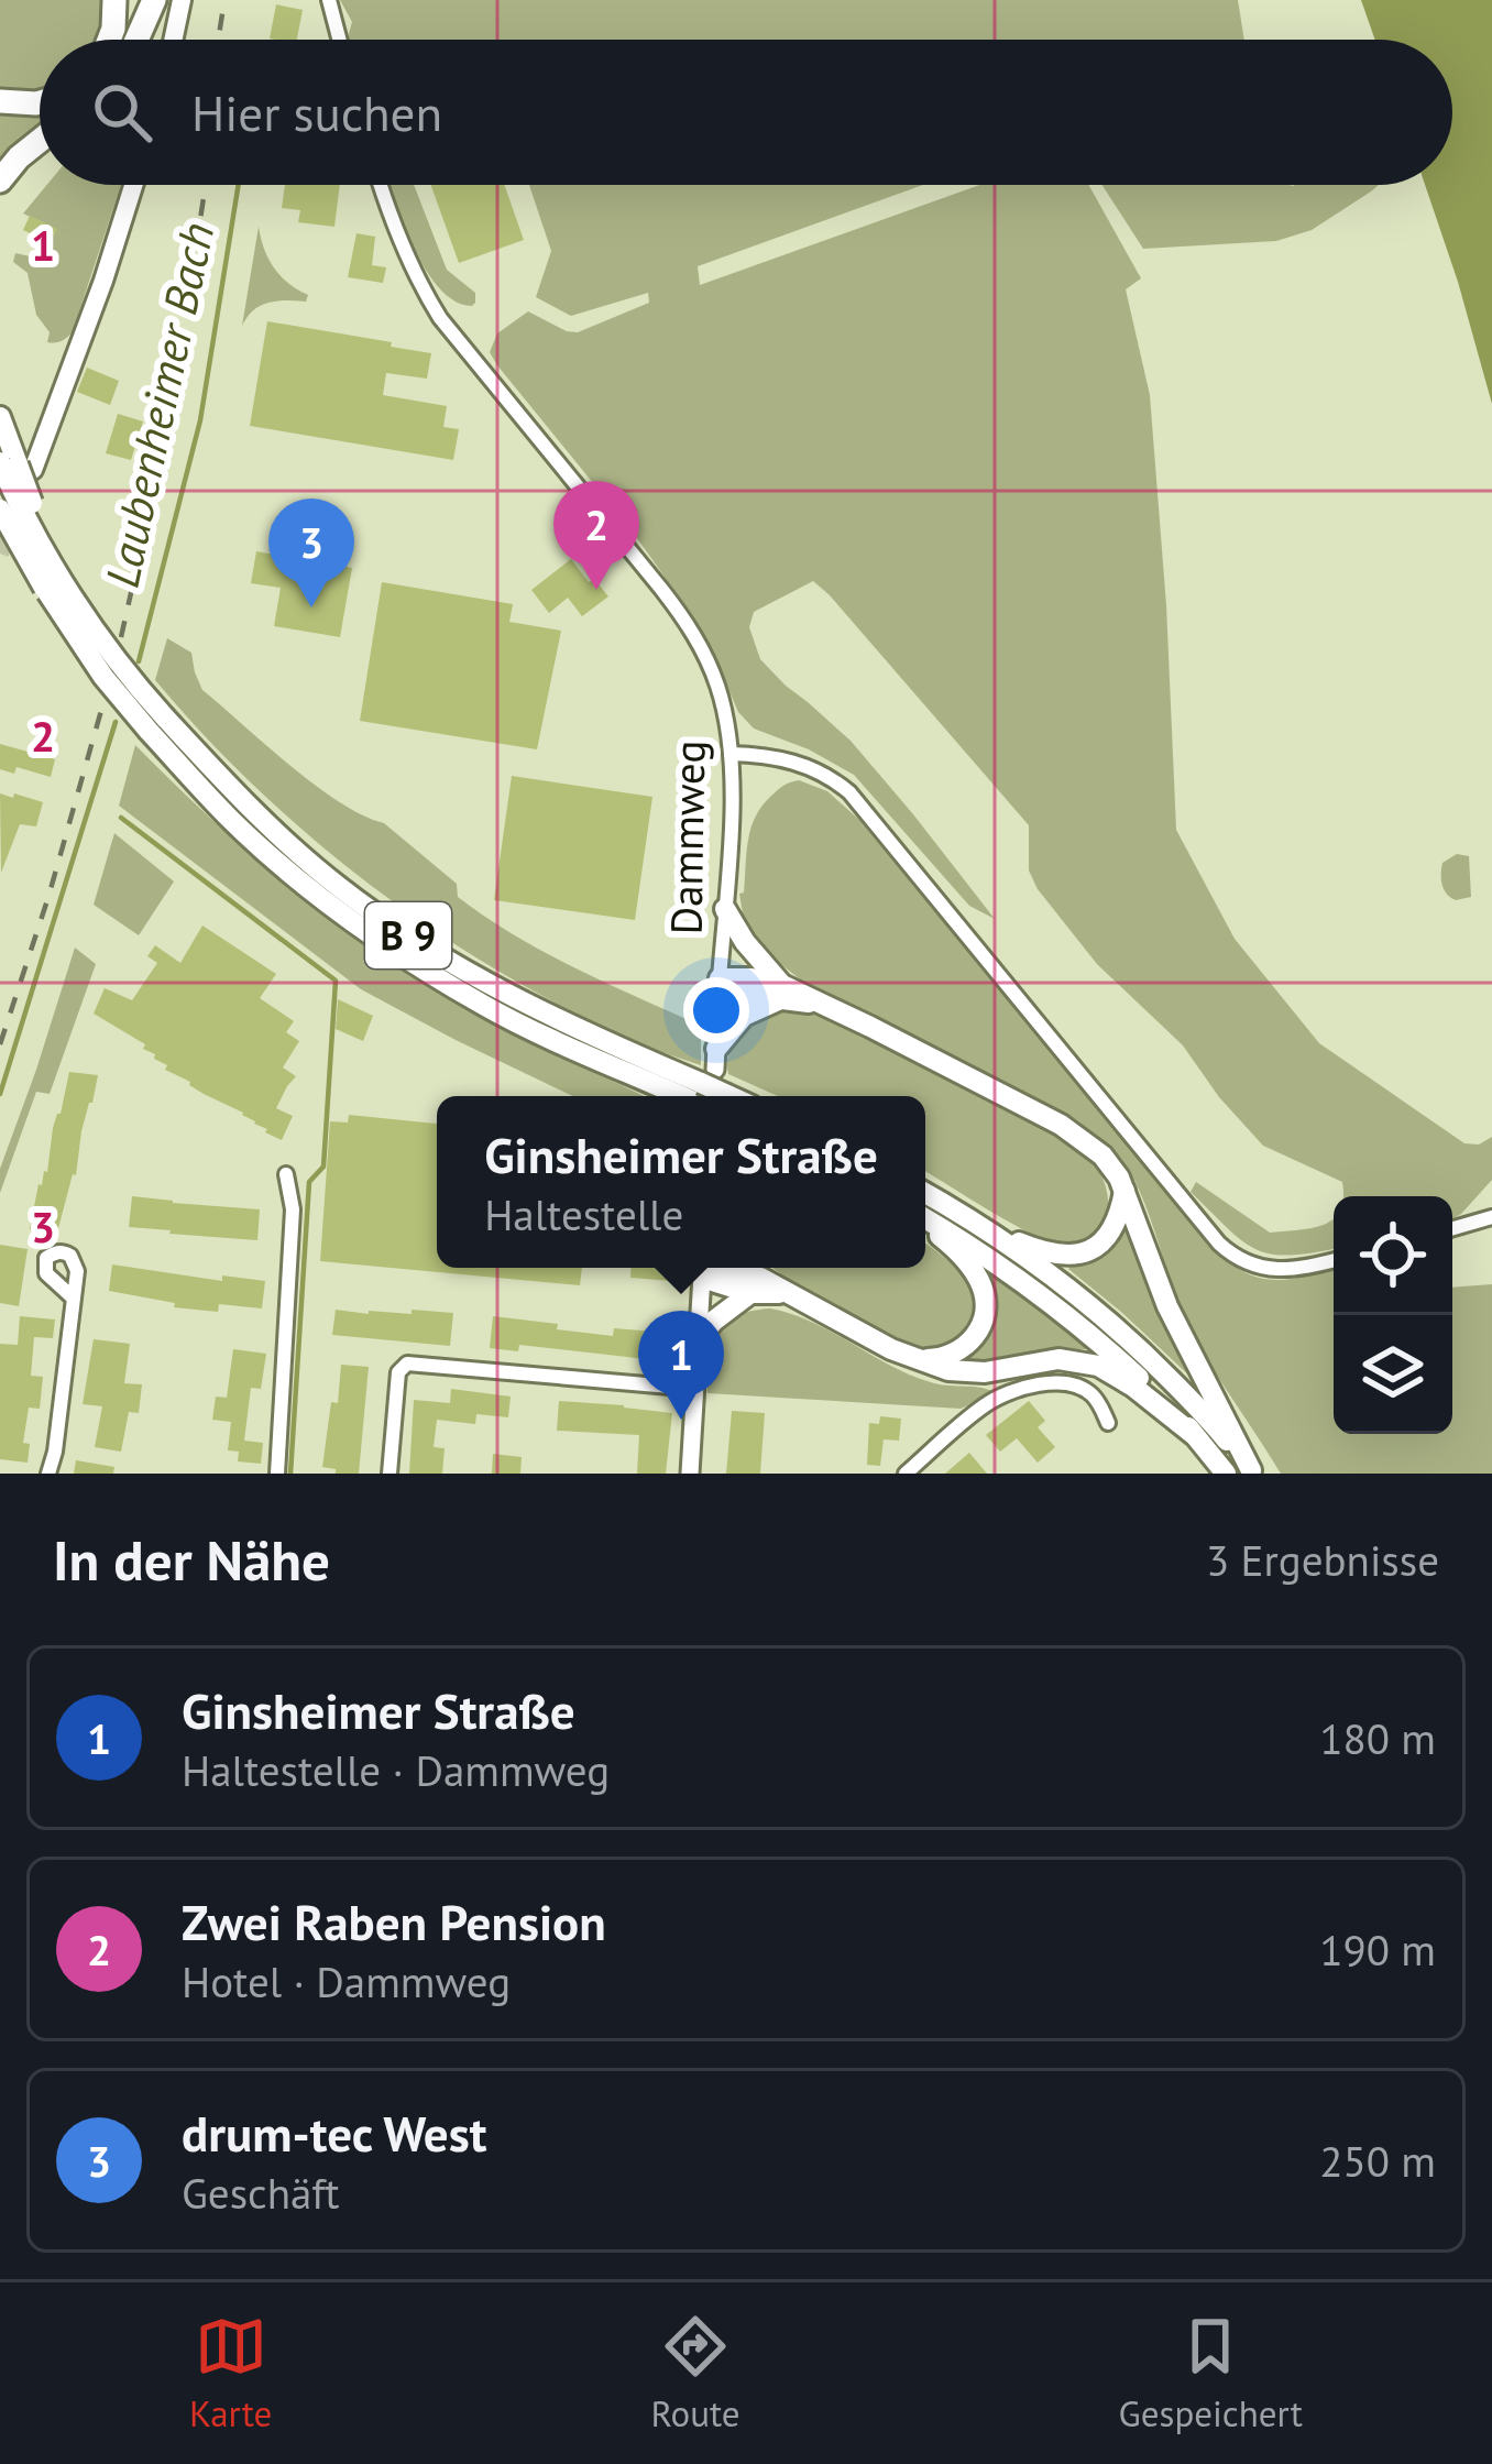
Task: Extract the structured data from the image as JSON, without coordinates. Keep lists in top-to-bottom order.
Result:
{
  "streets": {
    "highway": ["B 9"],
    "street": ["Dammweg"]
  },
  "crossings": [
    ["Dammweg", "B 9"]
  ],
  "water": ["Laubenheimer Bach"],
  "page": {
    "search": "Hier suchen",
    "pins": ["2", "3", "1"],
    "popup": ["Ginsheimer Straße", "Haltestelle"],
    "heading": ["In der Nähe", "3 Ergebnisse"],
    "list": [
      {
        "mark": "1",
        "name": "Ginsheimer Straße",
        "note": "Haltestelle · Dammweg",
        "value": "180 m"
      },
      {
        "mark": "2",
        "name": "Zwei Raben Pension",
        "note": "Hotel · Dammweg",
        "value": "190 m"
      },
      {
        "mark": "3",
        "name": "drum-tec West",
        "note": "Geschäft",
        "value": "250 m"
      }
    ],
    "nav": ["Karte", "Route", "Gespeichert"]
  },
  "grid": {
    "rows": ["1", "2", "3"]
  }
}
